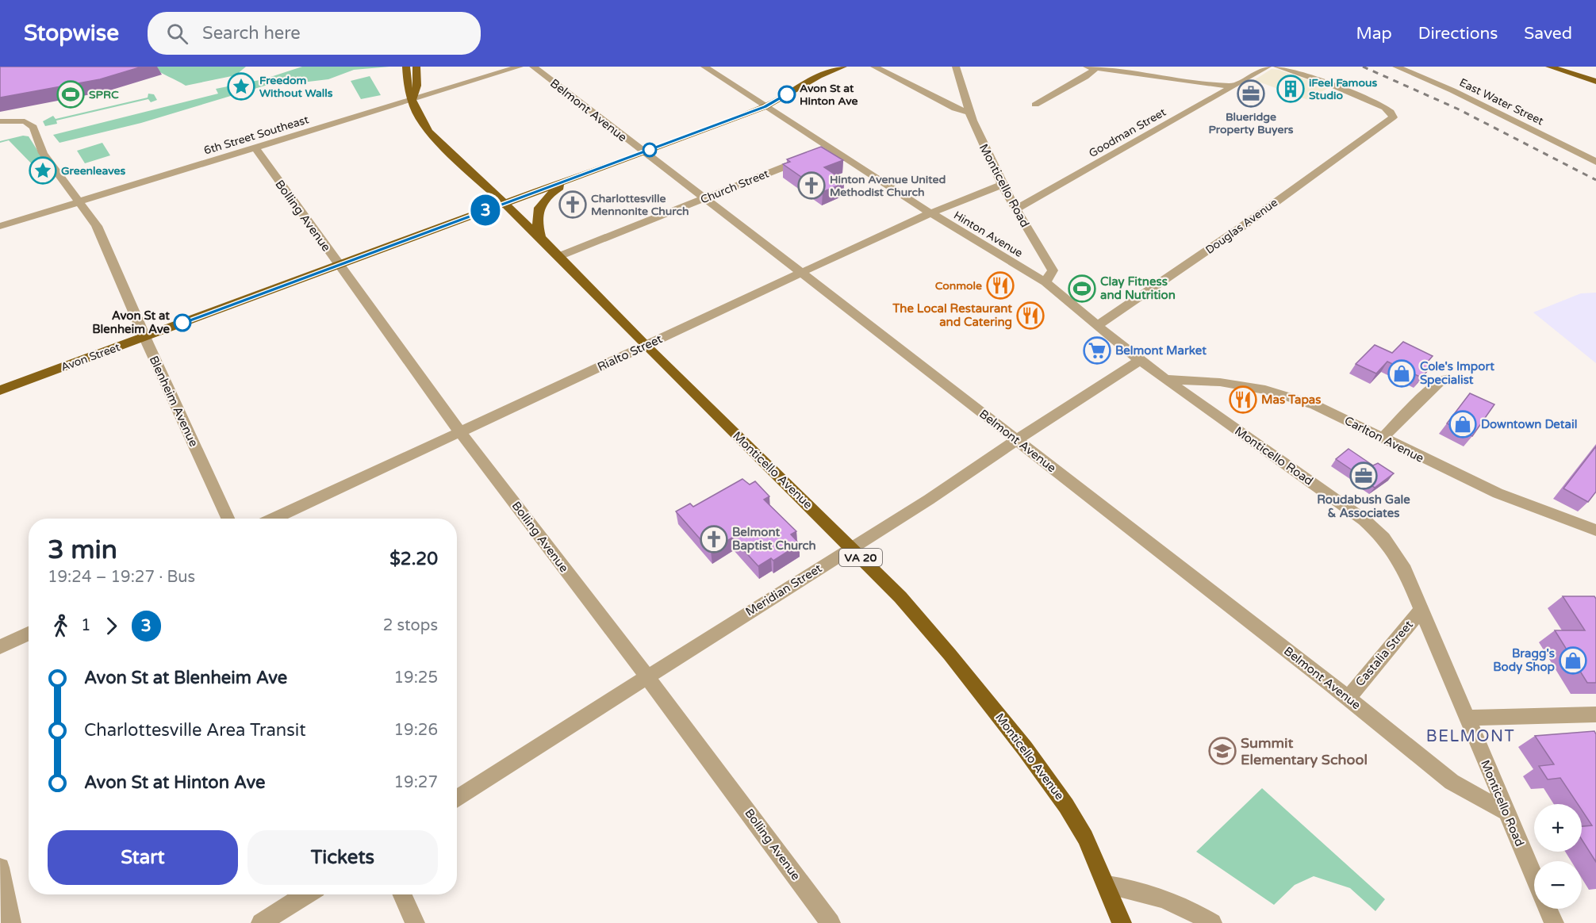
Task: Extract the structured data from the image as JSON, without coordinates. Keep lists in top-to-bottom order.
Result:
{
  "streets": {
    "main road": ["Avon Street", "Monticello Avenue", "VA 20"],
    "street": [
      "East Water Street",
      "Belmont Avenue",
      "Goodman Street",
      "6th Street Southeast",
      "Monticello Road",
      "Church Street",
      "Bolling Avenue",
      "Douglas Avenue",
      "Hinton Avenue",
      "Rialto Street",
      "Blenheim Avenue",
      "Carlton Avenue",
      "Meridian Street",
      "Castalia Street"
    ]
  },
  "crossings": [
    ["Belmont Avenue", "Monticello Road"],
    ["Belmont Avenue", "Church Street"],
    ["Belmont Avenue", "Rialto Street"],
    ["Belmont Avenue", "Avon Street"],
    ["Belmont Avenue", "Meridian Street"],
    ["Belmont Avenue", "Castalia Street"],
    ["Goodman Street", "Monticello Road"],
    ["6th Street Southeast", "Bolling Avenue"],
    ["6th Street Southeast", "Blenheim Avenue"],
    ["6th Street Southeast", "Monticello Avenue"],
    ["Monticello Road", "Douglas Avenue"],
    ["Monticello Road", "Hinton Avenue"],
    ["Monticello Road", "Rialto Street"],
    ["Monticello Road", "Carlton Avenue"],
    ["Monticello Road", "Meridian Street"],
    ["Monticello Road", "Castalia Street"],
    ["Church Street", "Hinton Avenue"],
    ["Church Street", "Monticello Avenue"],
    ["Bolling Avenue", "Rialto Street"],
    ["Bolling Avenue", "Avon Street"],
    ["Bolling Avenue", "Meridian Street"],
    ["Hinton Avenue", "Rialto Street"],
    ["Hinton Avenue", "Avon Street"],
    ["Rialto Street", "Monticello Avenue"],
    ["Avon Street", "Blenheim Avenue"],
    ["Avon Street", "Monticello Avenue"],
    ["Monticello Avenue", "Meridian Street"]
  ],
  "districts": ["BELMONT"],
  "places": {
    "place": ["Freedom Without Walls", "Greenleaves"],
    "building": ["iFeel Famous Studio"],
    "office": ["Blueridge Property Buyers", "Roudabush Gale & Associates"],
    "sports": ["SPRC", "Clay Fitness and Nutrition"],
    "other": ["Avon St at Hinton Ave", "Avon St at Blenheim Ave"],
    "church": ["Hinton Avenue United Methodist Church", "Charlottesville Mennonite Church", "Belmont Baptist Church"],
    "restaurant": ["Conmole", "The Local Restaurant and Catering", "Mas Tapas"],
    "supermarket": ["Belmont Market"],
    "shop": ["Cole's Import Specialist", "Downtown Detail", "Bragg's Body Shop"],
    "school or university": ["Summit Elementary School"]
  },
  "lines": ["bus line 3"],
  "page": {
    "header": "Stopwise",
    "search": "Search here",
    "nav": ["Map", "Directions", "Saved"],
    "on_map": "3",
    "heading": ["3 min", "19:24 – 19:27 · Bus", "$2.20"],
    "legs": ["1", "3", "2 stops"],
    "list": [
      {
        "name": "Avon St at Blenheim Ave",
        "value": "19:25"
      },
      {
        "name": "Charlottesville Area Transit",
        "value": "19:26"
      },
      {
        "name": "Avon St at Hinton Ave",
        "value": "19:27"
      }
    ],
    "map_buttons": ["+", "−"],
    "buttons": ["Start", "Tickets"]
  }
}
